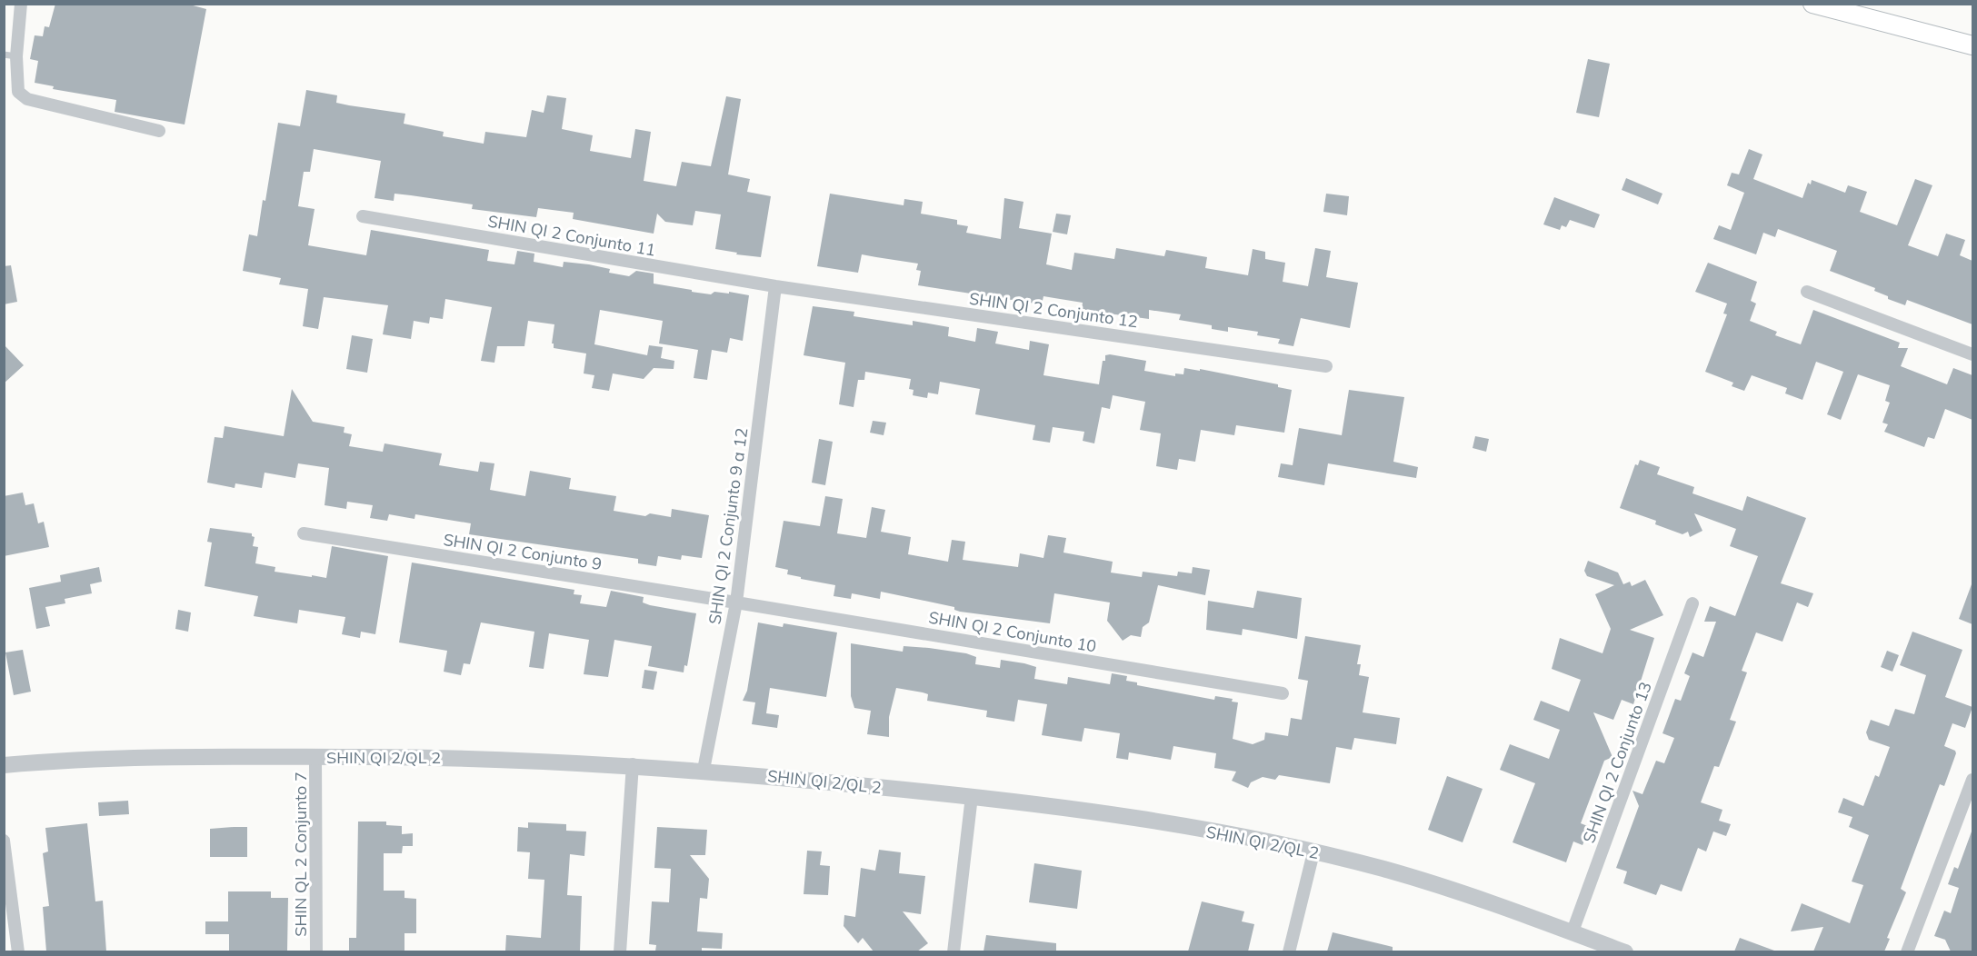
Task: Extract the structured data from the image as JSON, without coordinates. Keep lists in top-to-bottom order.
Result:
{
  "streets": {
    "street": [
      "SHIN QI 2 Conjunto 11",
      "SHIN QI 2 Conjunto 12",
      "SHIN QI 2 Conjunto 9 a 12",
      "SHIN QI 2 Conjunto 9",
      "SHIN QI 2 Conjunto 10",
      "SHIN QI 2/QL 2",
      "SHIN QI 2 Conjunto 13",
      "SHIN QL 2 Conjunto 7"
    ]
  },
  "crossings": [
    ["SHIN QI 2 Conjunto 11", "SHIN QI 2 Conjunto 12"],
    ["SHIN QI 2 Conjunto 11", "SHIN QI 2 Conjunto 9 a 12"],
    ["SHIN QI 2 Conjunto 12", "SHIN QI 2 Conjunto 9 a 12"],
    ["SHIN QI 2 Conjunto 9 a 12", "SHIN QI 2 Conjunto 9"],
    ["SHIN QI 2 Conjunto 9 a 12", "SHIN QI 2 Conjunto 10"],
    ["SHIN QI 2 Conjunto 9 a 12", "SHIN QI 2/QL 2"],
    ["SHIN QI 2 Conjunto 9", "SHIN QI 2 Conjunto 10"],
    ["SHIN QI 2/QL 2", "SHIN QI 2 Conjunto 13"],
    ["SHIN QI 2/QL 2", "SHIN QL 2 Conjunto 7"]
  ]
}
